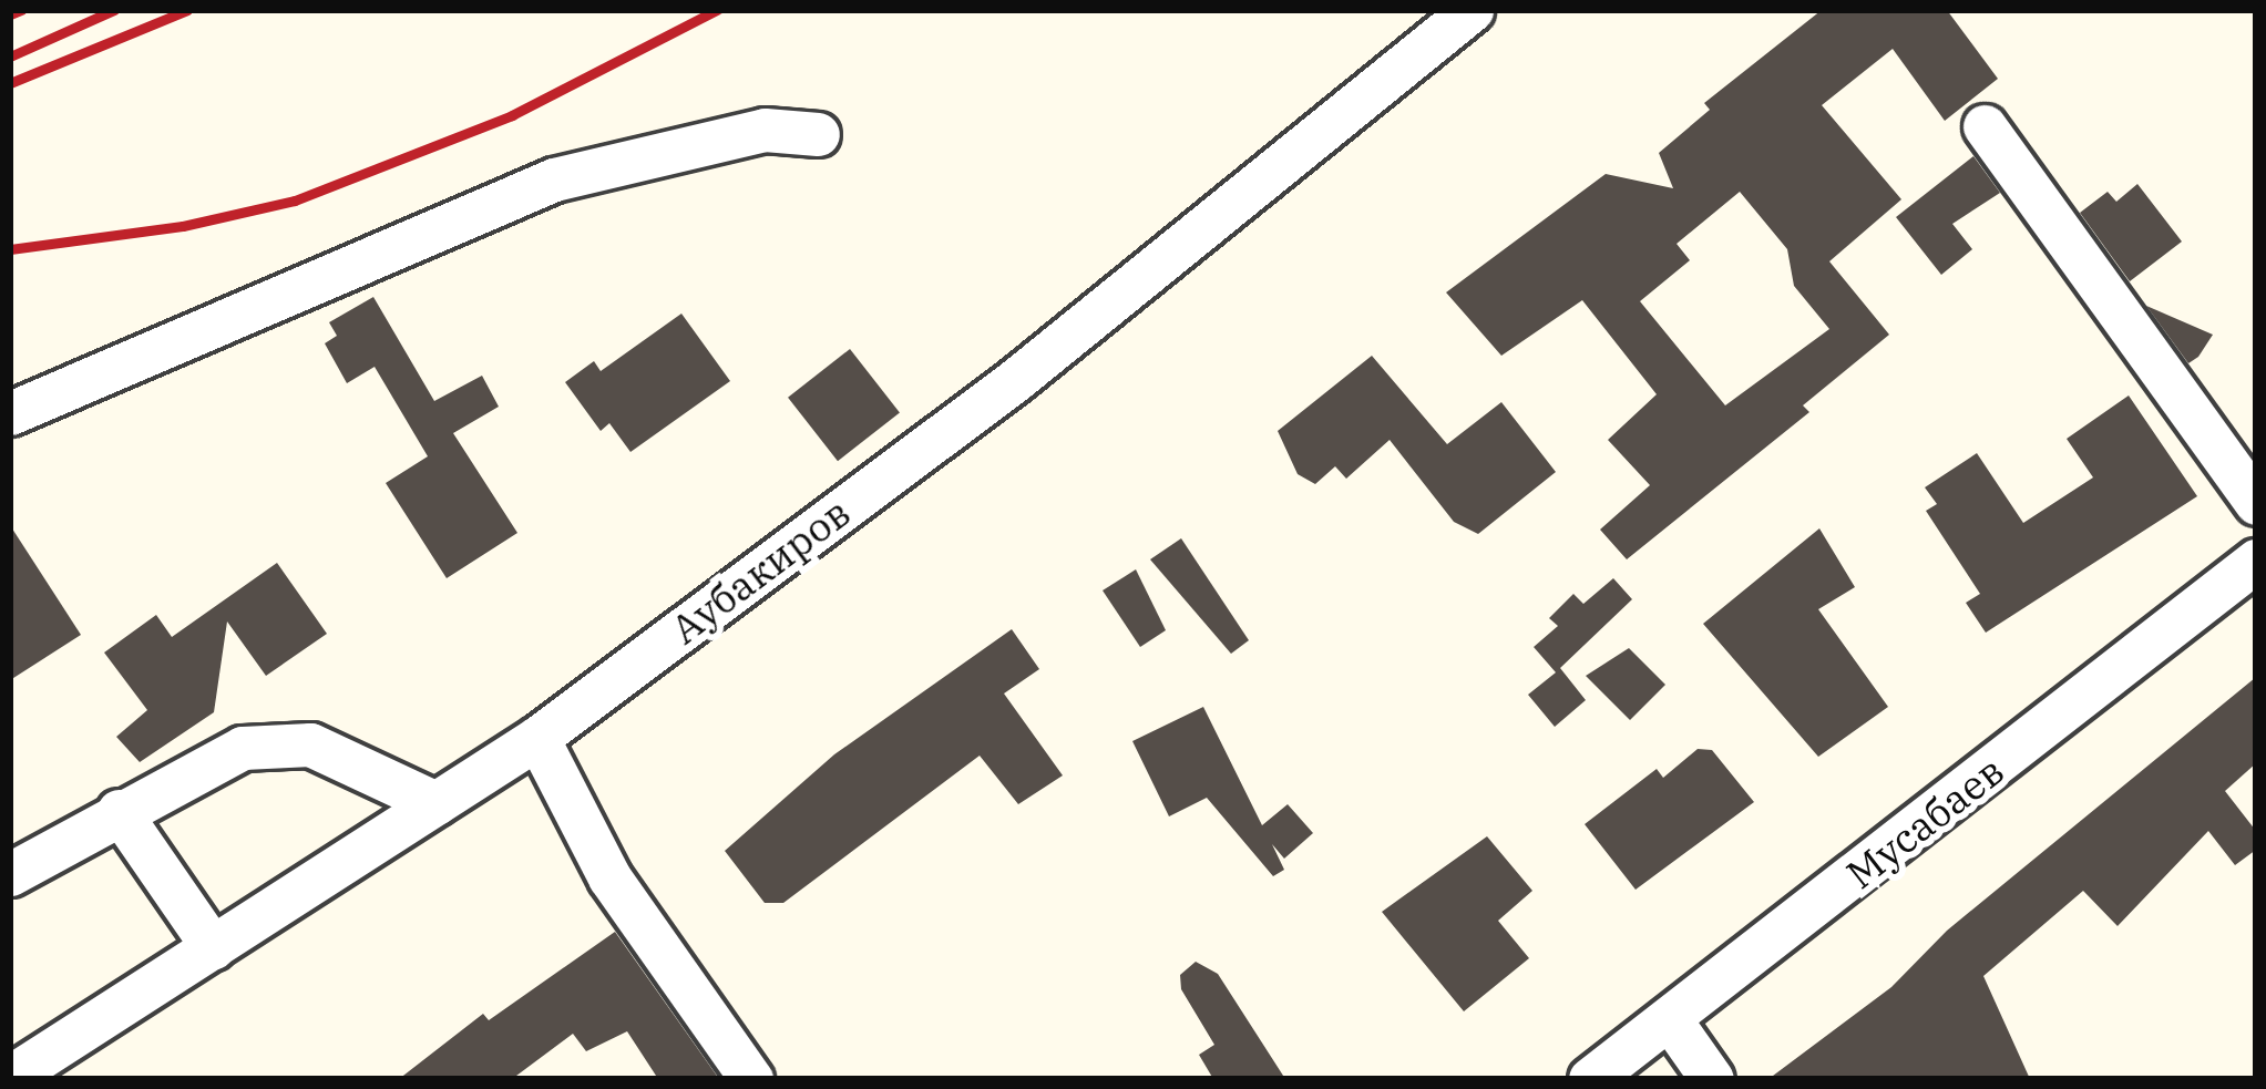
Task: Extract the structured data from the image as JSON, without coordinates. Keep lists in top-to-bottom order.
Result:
{
  "streets": {
    "street": ["Аубакиров", "Мусабаев"]
  }
}
